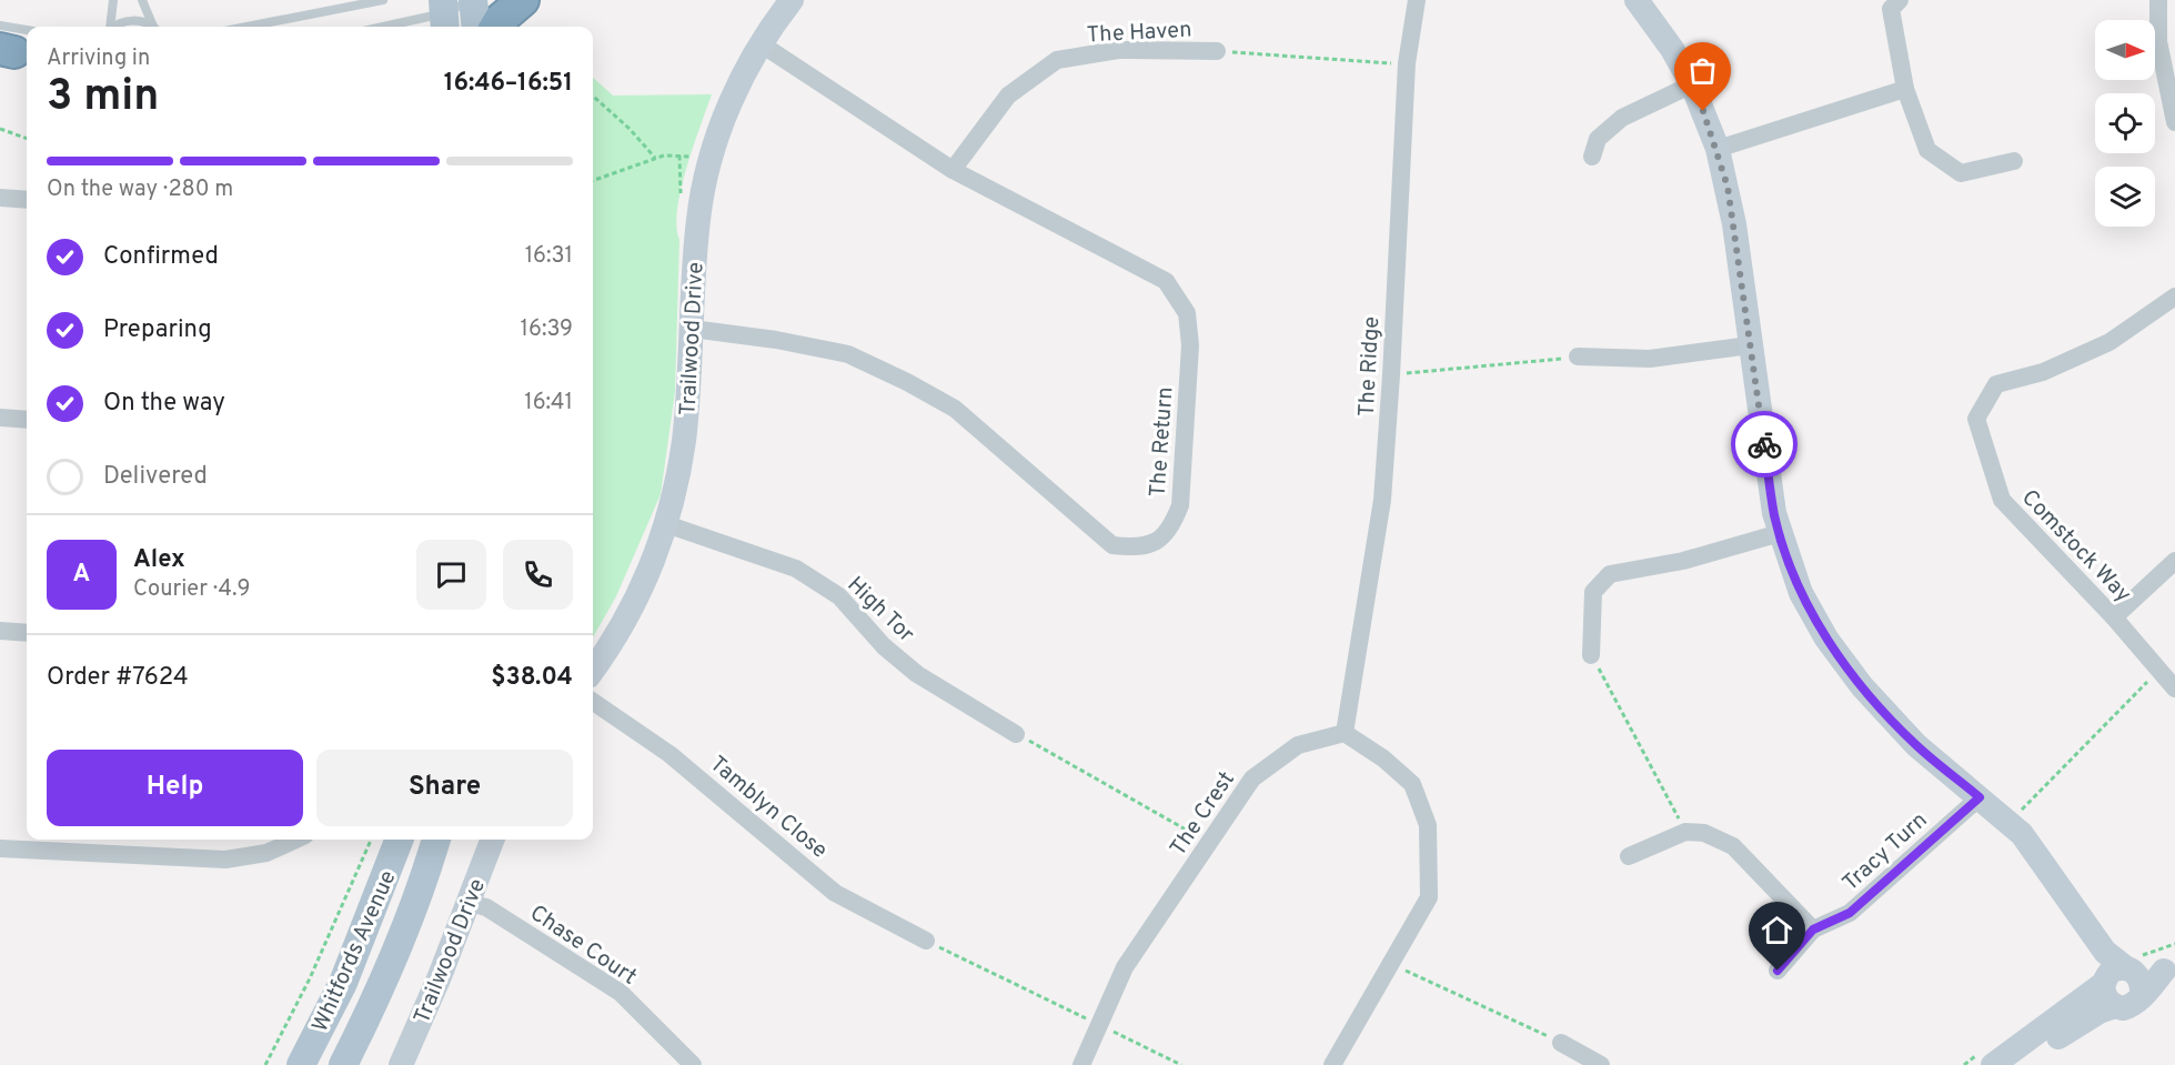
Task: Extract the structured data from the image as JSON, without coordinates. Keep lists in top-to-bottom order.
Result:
{
  "streets": {
    "main road": ["Whitfords Avenue"],
    "street": [
      "The Haven",
      "Trailwood Drive",
      "The Ridge",
      "The Return",
      "Comstock Way",
      "High Tor",
      "Tamblyn Close",
      "The Crest",
      "Tracy Turn",
      "Chase Court"
    ]
  },
  "crossings": [
    ["The Haven", "The Return"],
    ["Trailwood Drive", "The Return"],
    ["Trailwood Drive", "High Tor"],
    ["Trailwood Drive", "Chase Court"],
    ["The Ridge", "The Crest"]
  ],
  "north": "right",
  "page": {
    "heading": ["3 min", "Arriving in", "16:46–16:51"],
    "panel": [
      "Alex",
      "Courier · 4.9",
      "Order #7624",
      "$38.04"
    ],
    "bar": "On the way · 280 m",
    "list": [
      ["Confirmed", "16:31"],
      ["Preparing", "16:39"],
      ["On the way", "16:41"],
      "Delivered"
    ],
    "round": "A",
    "buttons": ["Help", "Share"]
  }
}
